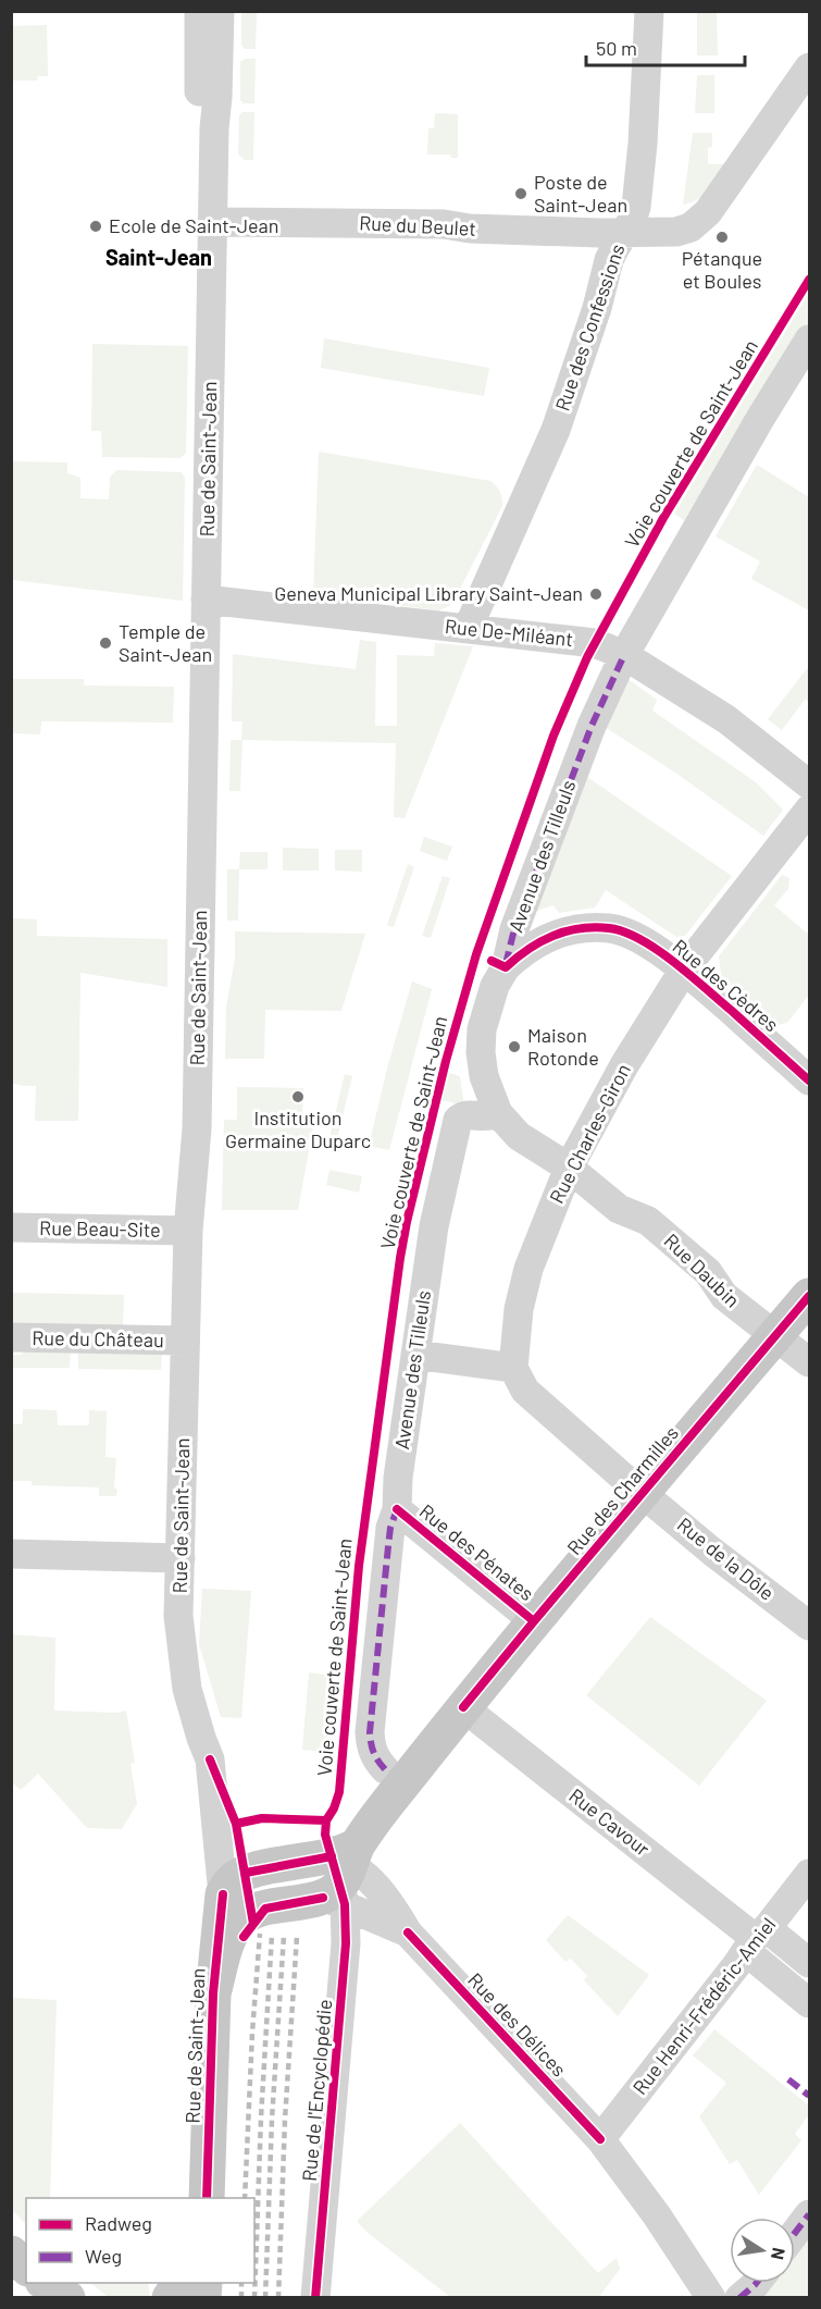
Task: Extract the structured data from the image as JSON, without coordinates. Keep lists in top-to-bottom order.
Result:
{
  "streets": {
    "main road": ["Rue de Saint-Jean", "Rue des Charmilles"],
    "street": [
      "Rue du Beulet",
      "Rue des Confessions",
      "Rue De-Miléant",
      "Avenue des Tilleuls",
      "Rue des Cèdres",
      "Rue Charles-Giron",
      "Rue Beau-Site",
      "Rue Daubin",
      "Rue du Château",
      "Rue des Pénates",
      "Rue de la Dôle",
      "Rue Cavour",
      "Rue Henri-Frédéric-Amiel",
      "Rue des Délices",
      "Rue de l'Encyclopédie"
    ],
    "cycle path": ["Voie couverte de Saint-Jean"]
  },
  "crossings": [
    ["Rue du Beulet", "Rue des Confessions"],
    ["Rue du Beulet", "Rue de Saint-Jean"],
    ["Rue des Confessions", "Rue De-Miléant"],
    ["Rue de Saint-Jean", "Rue De-Miléant"],
    ["Rue de Saint-Jean", "Rue Beau-Site"],
    ["Rue de Saint-Jean", "Rue du Château"],
    ["Rue De-Miléant", "Avenue des Tilleuls"],
    ["Avenue des Tilleuls", "Rue des Cèdres"],
    ["Avenue des Tilleuls", "Rue Daubin"],
    ["Avenue des Tilleuls", "Rue des Pénates"],
    ["Rue des Cèdres", "Rue Charles-Giron"],
    ["Rue Charles-Giron", "Rue Daubin"],
    ["Rue Daubin", "Rue des Charmilles"],
    ["Rue des Charmilles", "Rue des Pénates"],
    ["Rue des Charmilles", "Rue de la Dôle"],
    ["Rue des Charmilles", "Rue Cavour"],
    ["Rue des Charmilles", "Rue des Délices"],
    ["Rue des Charmilles", "Rue de l'Encyclopédie"],
    ["Rue Cavour", "Rue Henri-Frédéric-Amiel"],
    ["Rue Henri-Frédéric-Amiel", "Rue des Délices"],
    ["Rue des Délices", "Rue de l'Encyclopédie"]
  ],
  "districts": ["Saint-Jean"],
  "places": [
    "Poste de Saint-Jean",
    "Ecole de Saint-Jean",
    "Pétanque et Boules",
    "Geneva Municipal Library Saint-Jean",
    "Temple de Saint-Jean",
    "Maison Rotonde",
    "Institution Germaine Duparc"
  ],
  "legend": ["Radweg", "Weg"],
  "scale_bar": "50 m",
  "north": "right"
}
